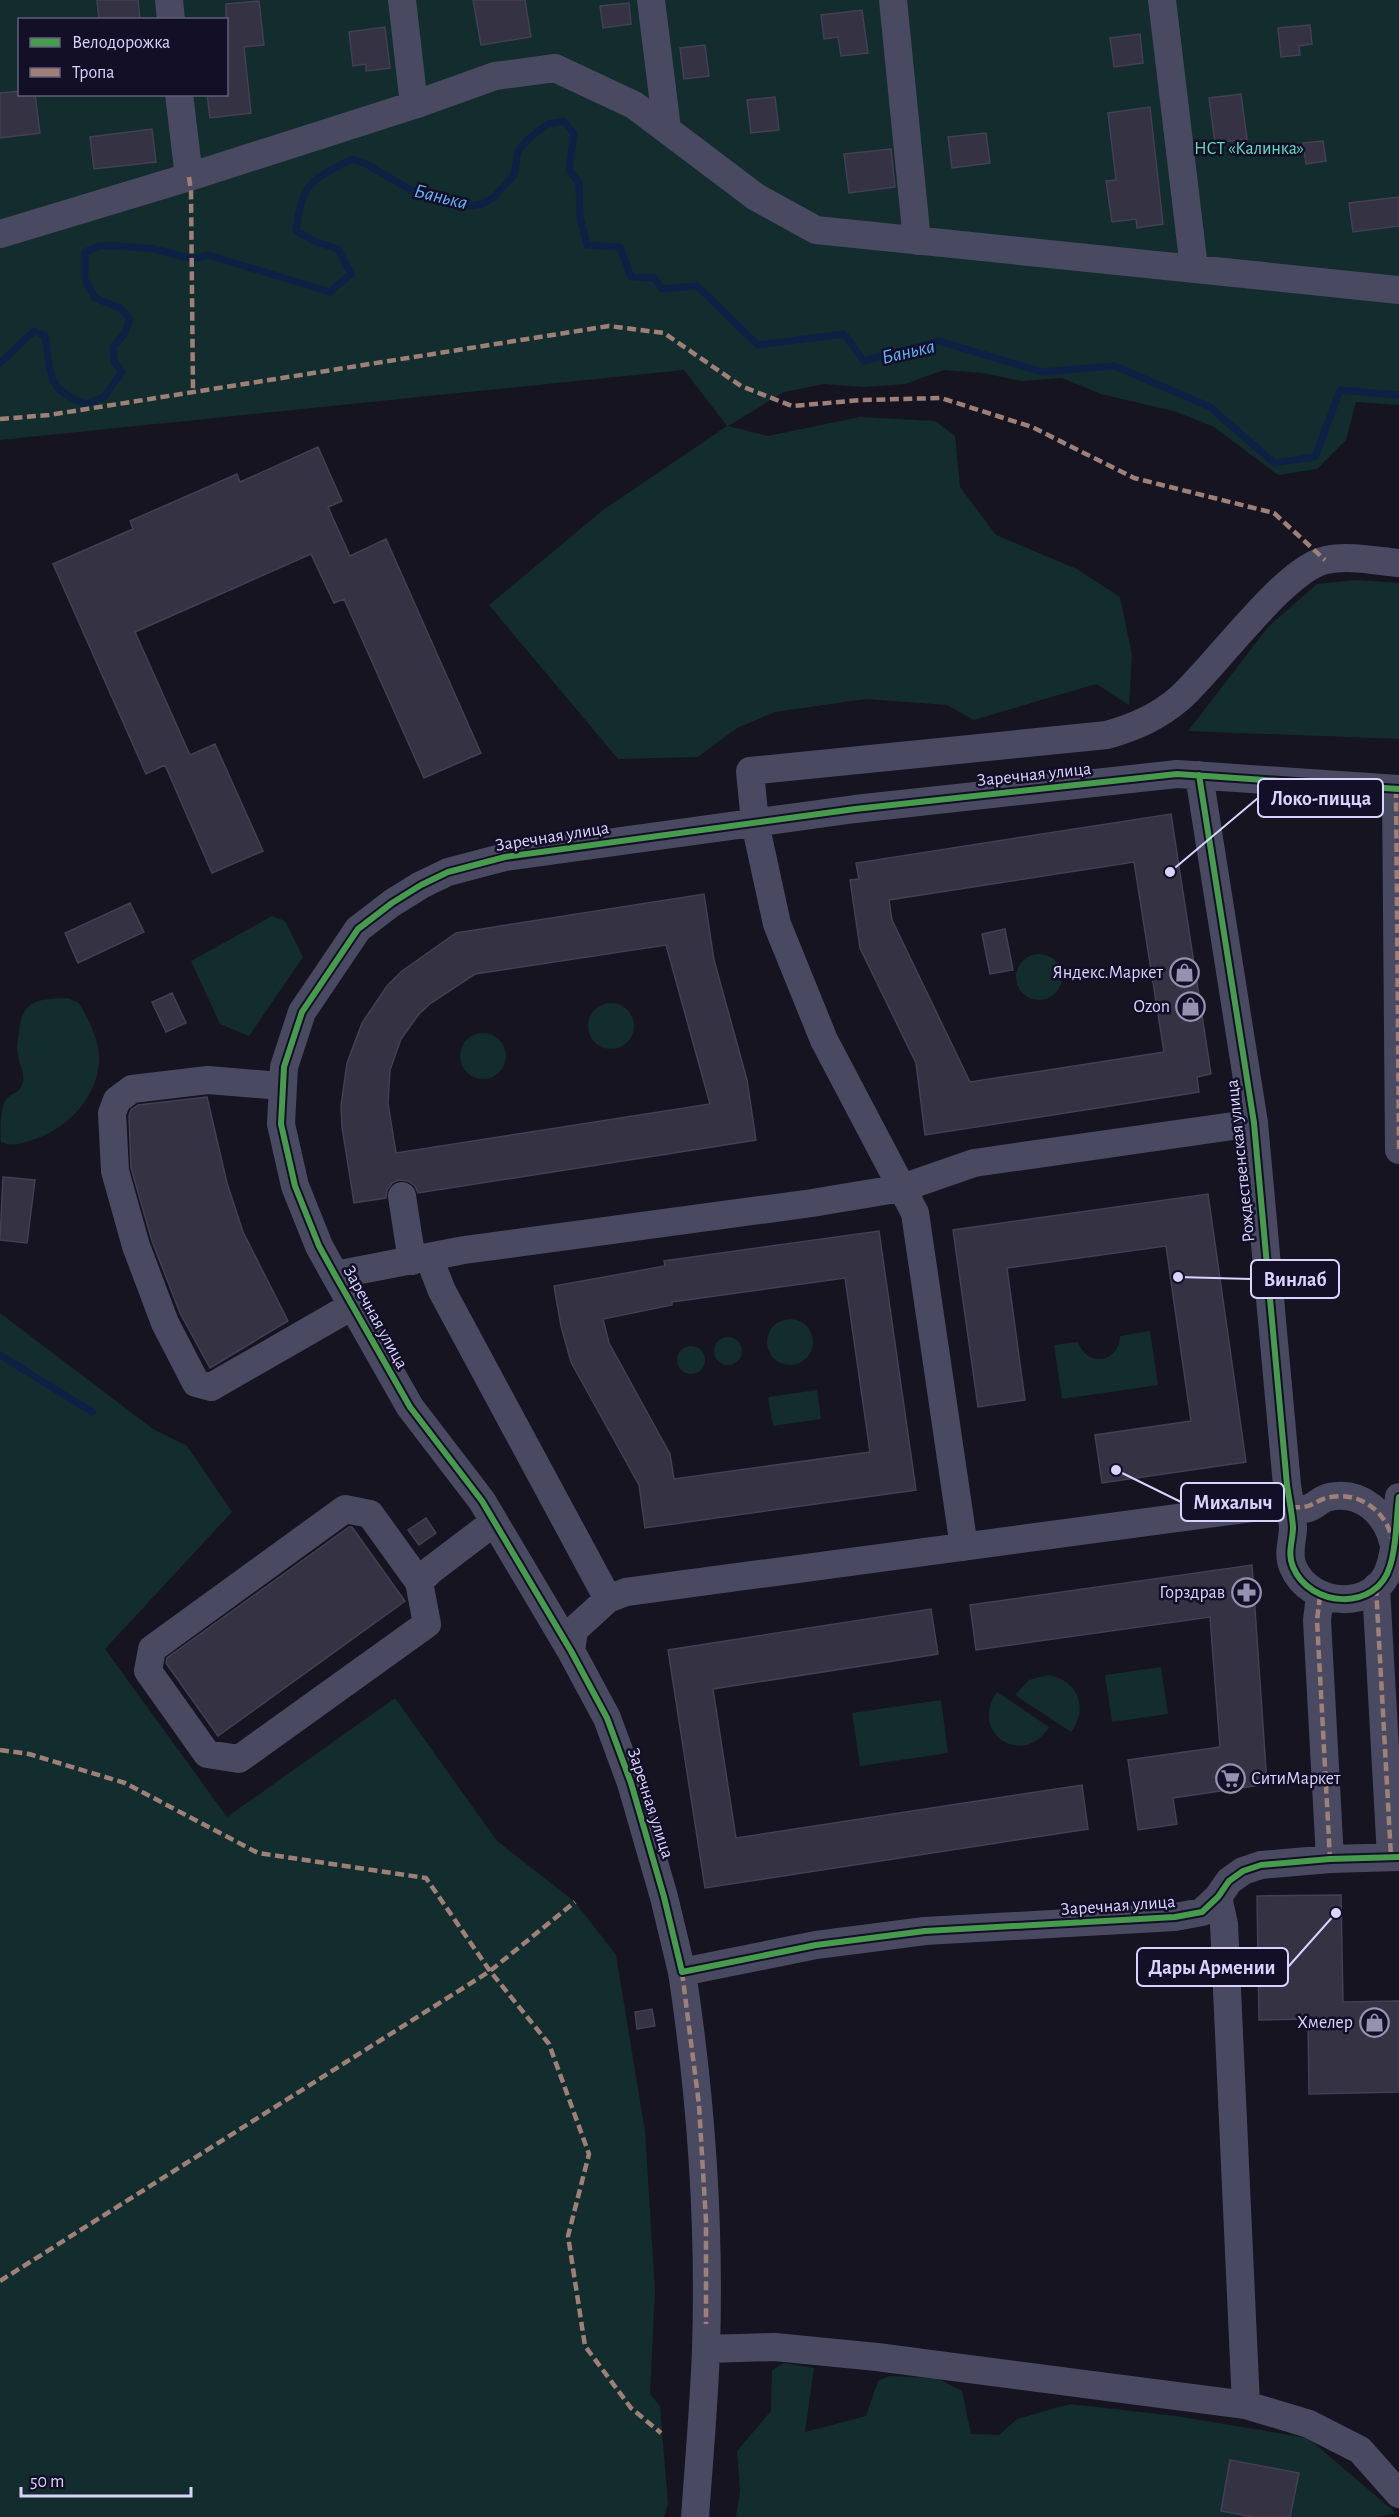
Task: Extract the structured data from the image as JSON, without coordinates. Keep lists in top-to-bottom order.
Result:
{
  "streets": {
    "street": ["Заречная улица", "Рождественская улица"]
  },
  "crossings": [
    ["Заречная улица", "Рождественская улица"]
  ],
  "water": ["Банька"],
  "parks": ["НСТ «Калинка»"],
  "places": {
    "other": [
      "Локо-пицца",
      "Винлаб",
      "Михалыч",
      "Дары Армении"
    ],
    "shop": ["Яндекс.Маркет", "Ozon", "Хмелер"],
    "pharmacy": ["Горздрав"],
    "supermarket": ["СитиМаркет"]
  },
  "legend": ["Велодорожка", "Тропа"],
  "scale_bar": "50 m"
}
